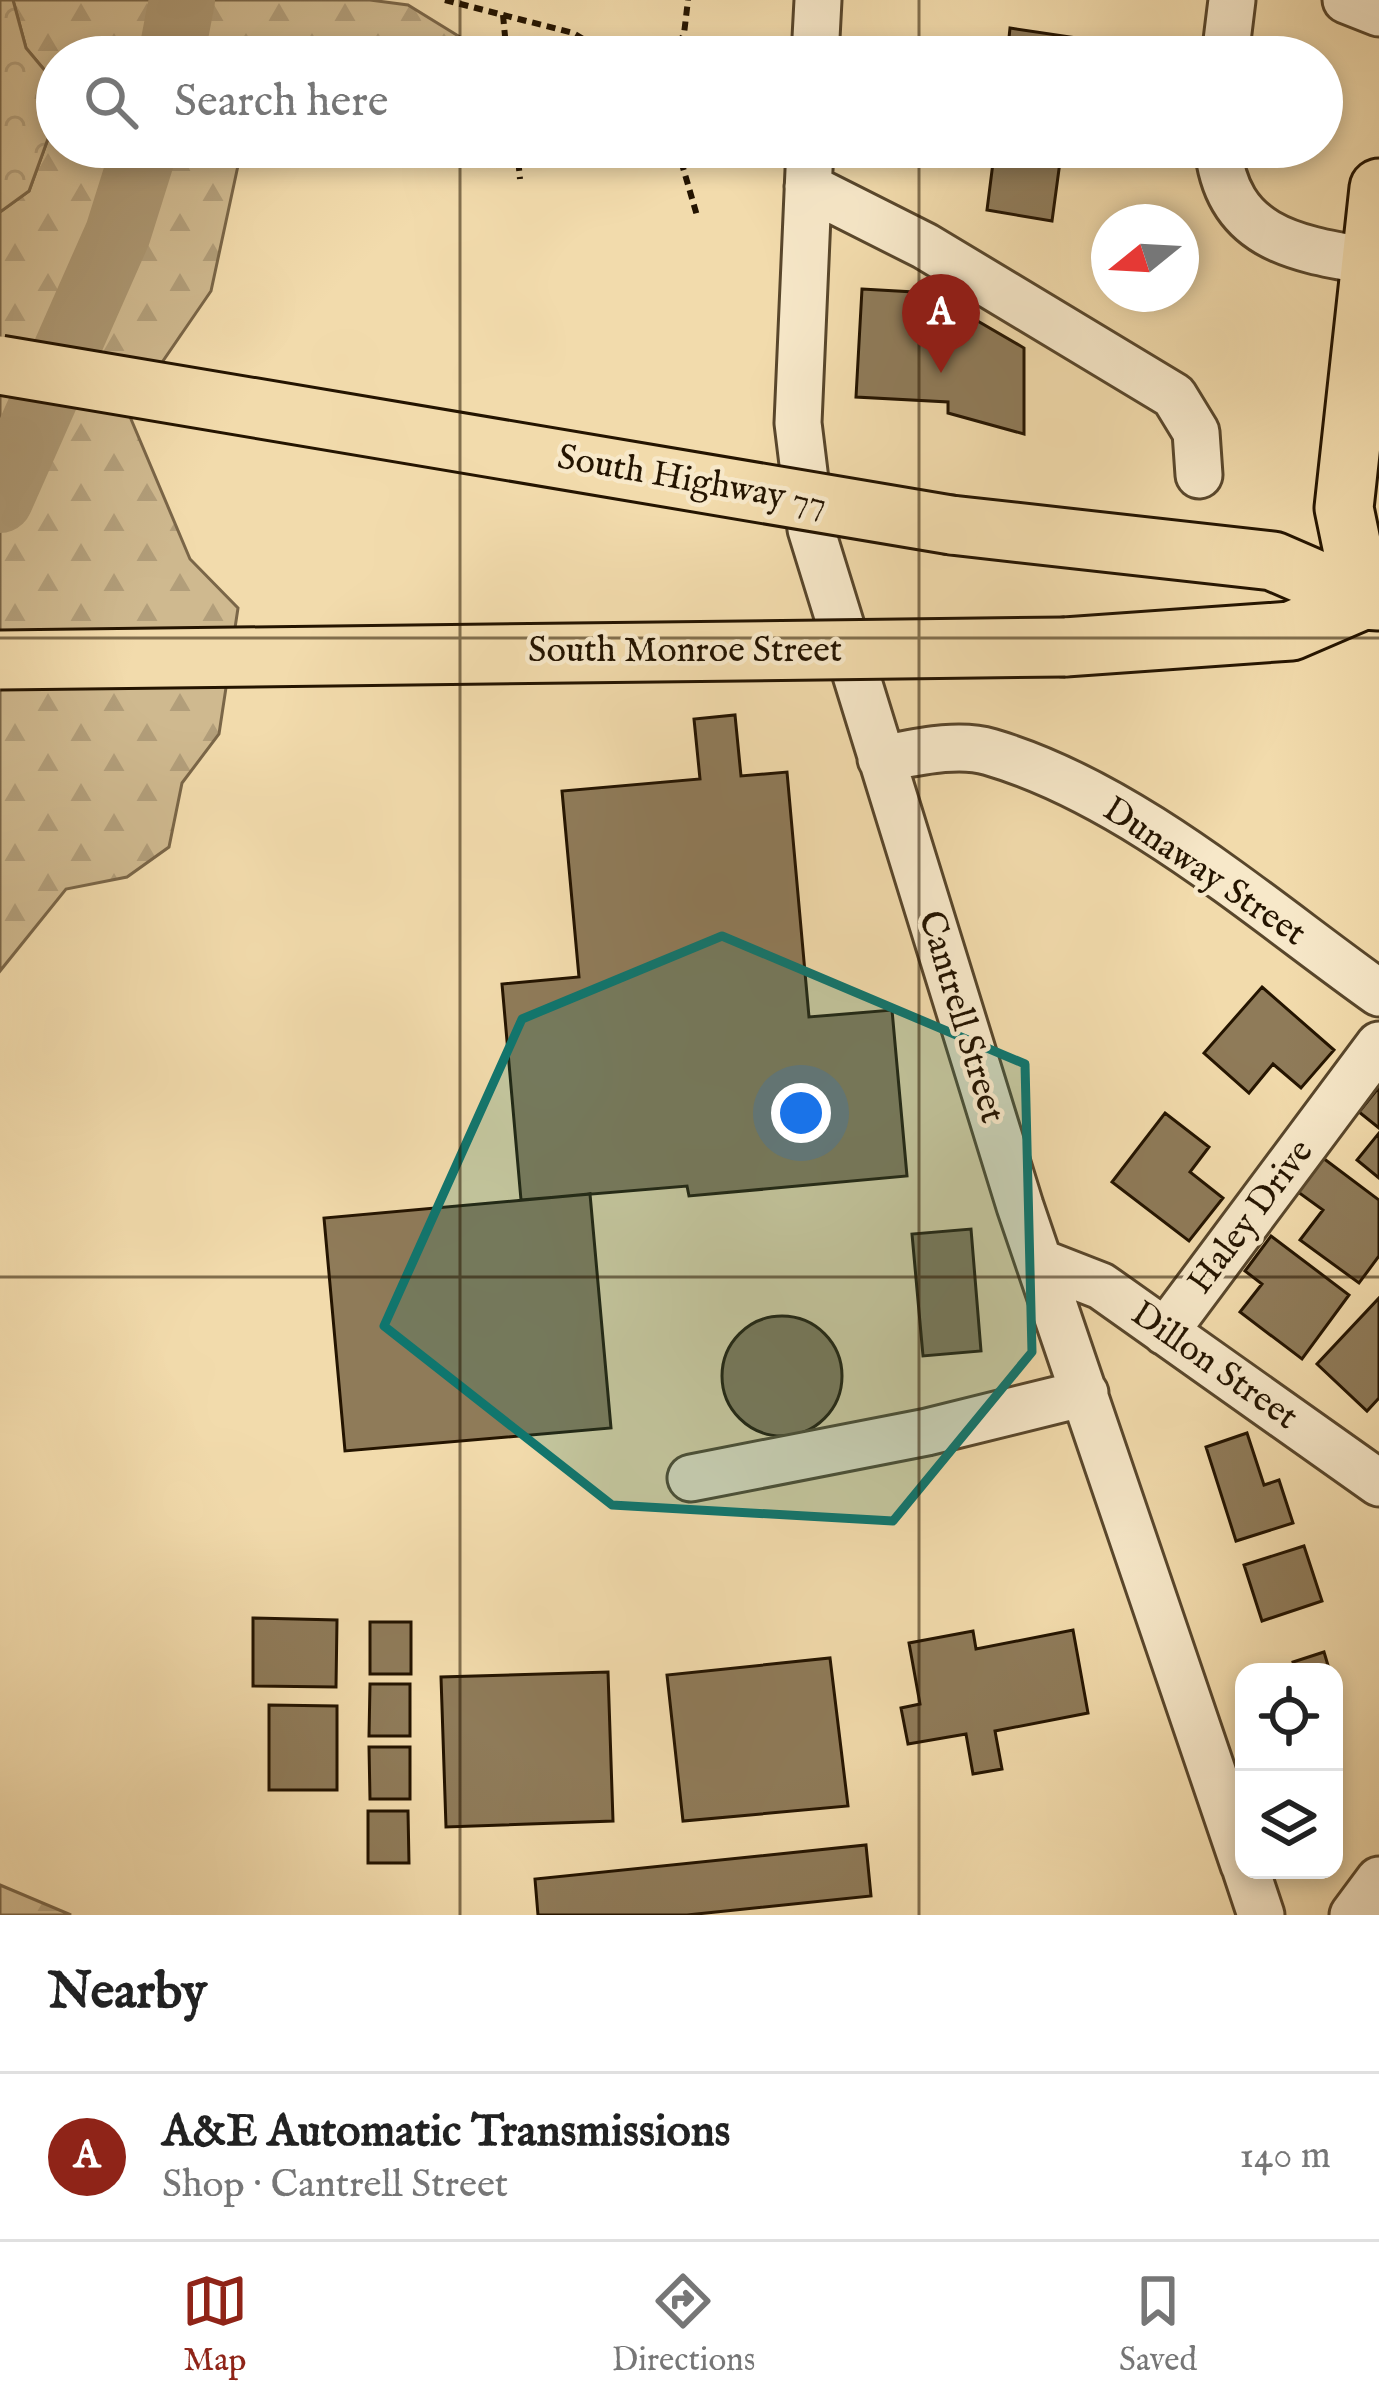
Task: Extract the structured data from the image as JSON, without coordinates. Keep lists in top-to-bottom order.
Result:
{
  "streets": {
    "main road": ["South Highway 77", "South Monroe Street"],
    "street": [
      "Dunaway Street",
      "Cantrell Street",
      "Haley Drive",
      "Dillon Street"
    ]
  },
  "crossings": [
    ["South Highway 77", "South Monroe Street"],
    ["Dunaway Street", "Cantrell Street"],
    ["Cantrell Street", "Dillon Street"],
    ["Haley Drive", "Dillon Street"]
  ],
  "north": "left",
  "page": {
    "search": "Search here",
    "pins": "A",
    "heading": "Nearby",
    "list": [
      {
        "mark": "A",
        "name": "A&E Automatic Transmissions",
        "note": "Shop · Cantrell Street",
        "value": "140 m"
      }
    ],
    "nav": ["Map", "Directions", "Saved"]
  }
}
